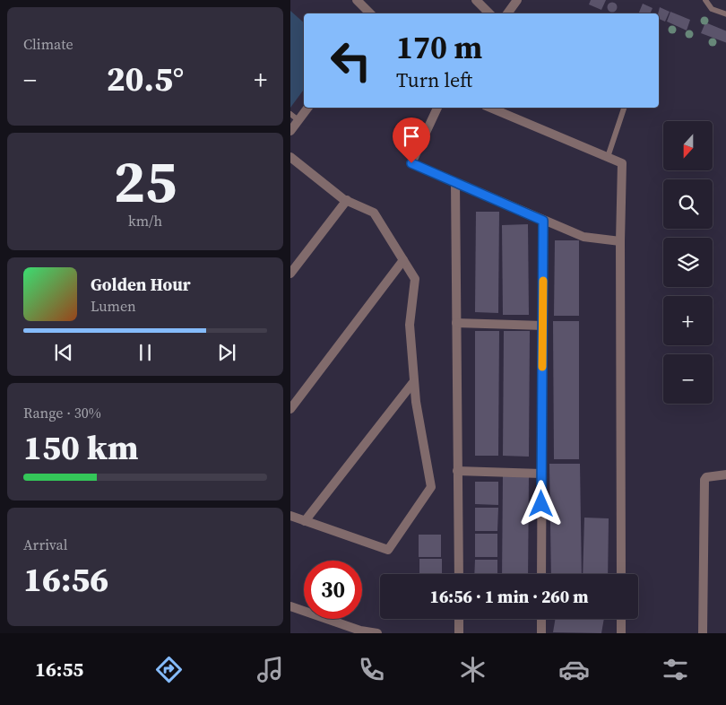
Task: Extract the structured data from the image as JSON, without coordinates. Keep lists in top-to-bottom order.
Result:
{
  "north": "bottom",
  "page": {
    "tile": [
      "Climate",
      ["25", "km/h"],
      ["Range · 30%", "150 km"],
      ["Arrival", "16:56"]
    ],
    "turn": ["170 m", "Turn left"],
    "heat": ["−", "20.5°", "+"],
    "map_buttons": ["+", "−"],
    "song": ["Golden Hour", "Lumen"],
    "limit": "30",
    "trip": "16:56 · 1 min · 260 m",
    "tabs": "16:55"
  }
}
